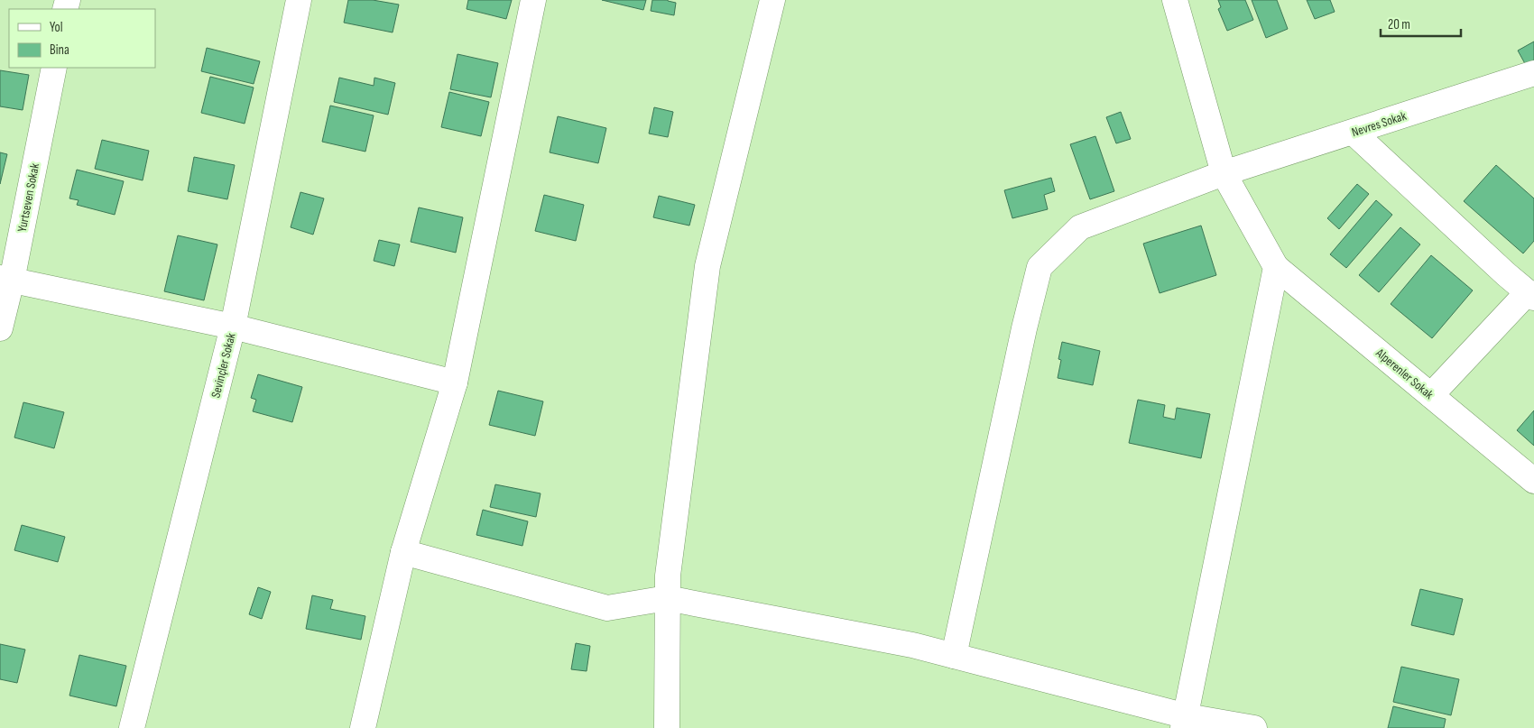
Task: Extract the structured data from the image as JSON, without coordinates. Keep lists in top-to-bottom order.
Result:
{
  "streets": {
    "street": [
      "Nevres Sokak",
      "Yurtseven Sokak",
      "Sevinçler Sokak",
      "Alperenler Sokak"
    ]
  },
  "legend": ["Yol", "Bina"],
  "scale_bar": "20 m"
}
